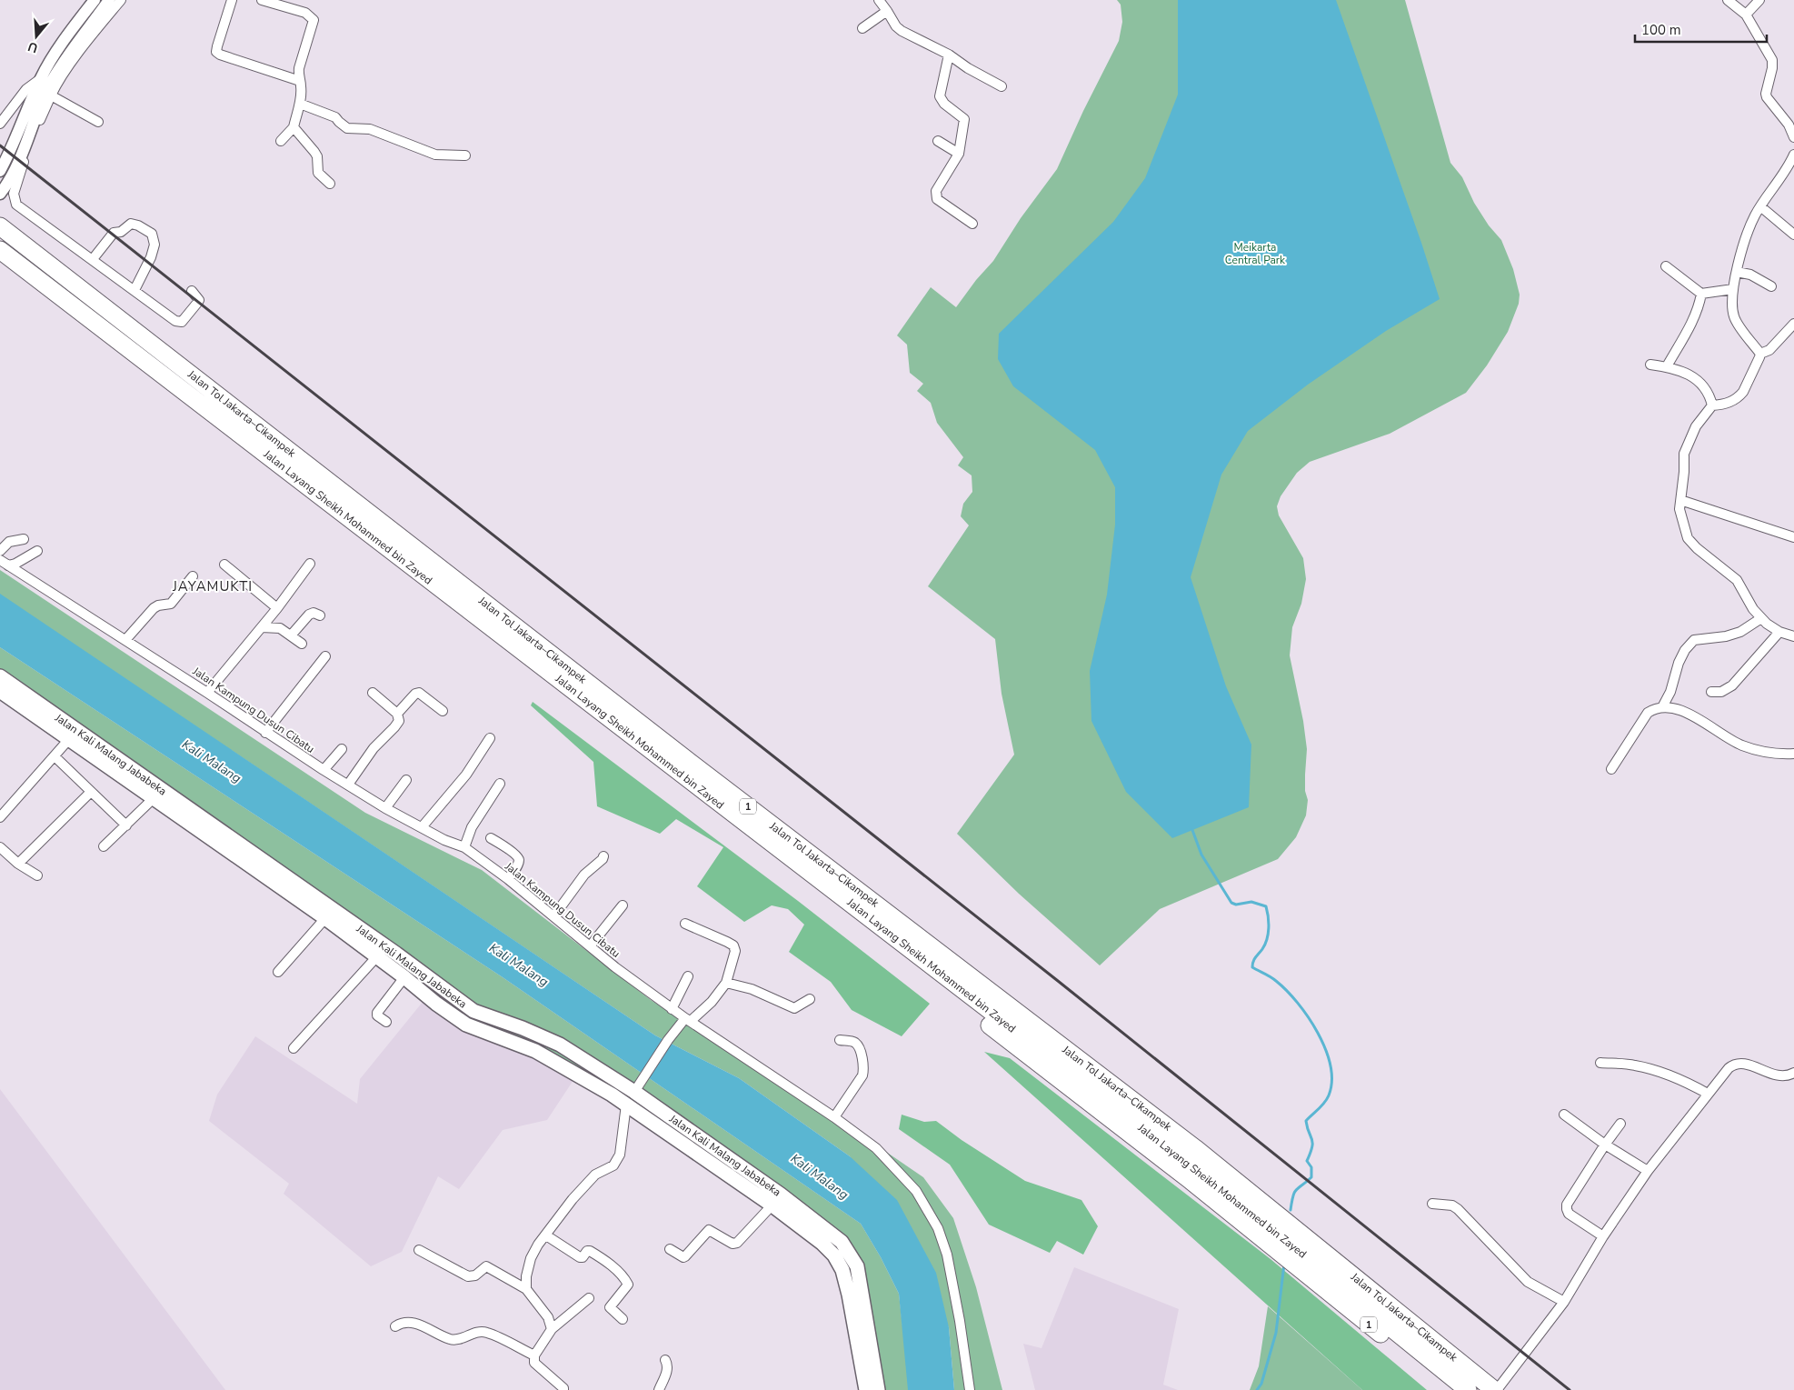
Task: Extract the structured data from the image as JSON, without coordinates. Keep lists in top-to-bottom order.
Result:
{
  "streets": {
    "highway": ["Jalan Tol Jakarta–Cikampek", "Jalan Layang Sheikh Mohammed bin Zayed", "1"],
    "main road": ["Jalan Kali Malang Jababeka"],
    "street": ["Jalan Kampung Dusun Cibatu"]
  },
  "districts": ["JAYAMUKTI"],
  "water": ["Kali Malang"],
  "parks": ["Meikarta Central Park"],
  "scale_bar": "100 m",
  "north": "bottom"
}
